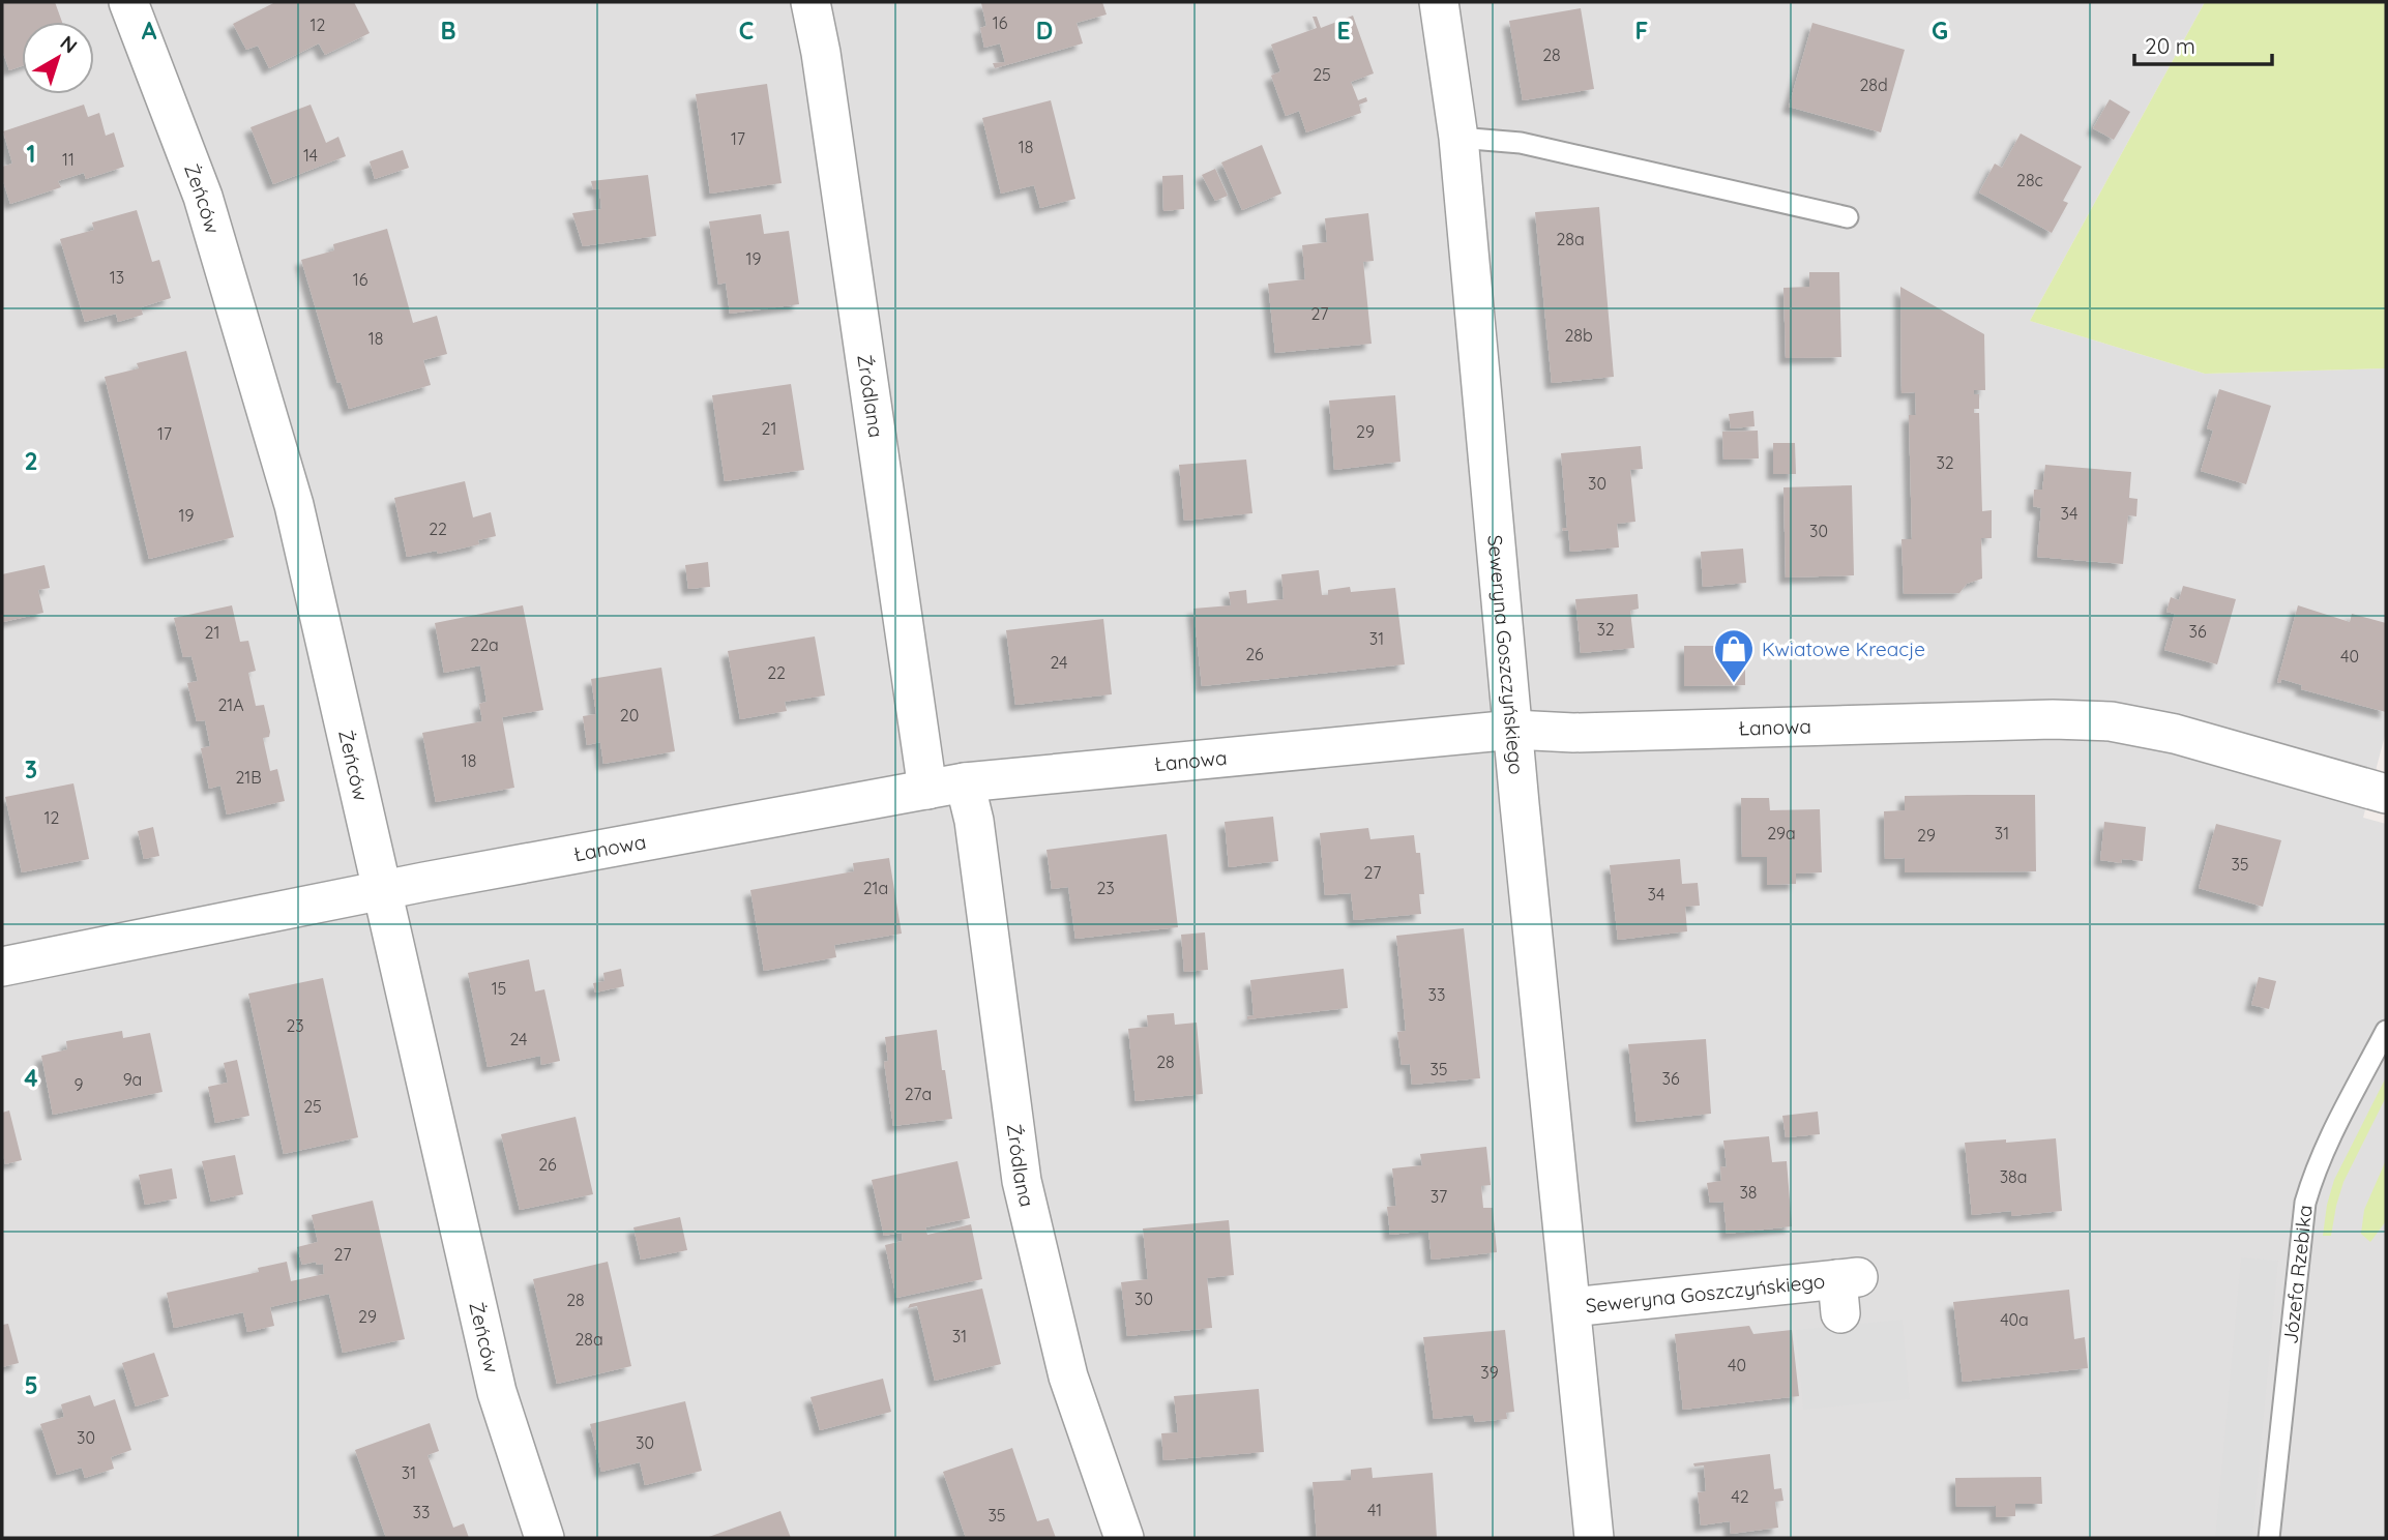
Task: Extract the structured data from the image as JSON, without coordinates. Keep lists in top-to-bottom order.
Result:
{
  "streets": {
    "street": [
      "Żeńców",
      "Źródlana",
      "Seweryna Goszczyńskiego",
      "Łanowa"
    ],
    "lane": ["Józefa Rzebika"]
  },
  "crossings": [
    ["Żeńców", "Łanowa"],
    ["Źródlana", "Łanowa"],
    ["Seweryna Goszczyńskiego", "Łanowa"]
  ],
  "places": {
    "shop": ["Kwiatowe Kreacje"]
  },
  "house_numbers": [
    "16",
    "12",
    "28",
    "25",
    "28d",
    "17",
    "18",
    "14",
    "11",
    "28c",
    "28a",
    "19",
    "13",
    "16",
    "27",
    "28b",
    "18",
    "21",
    "29",
    "17",
    "32",
    "30",
    "34",
    "19",
    "22",
    "30",
    "32",
    "36",
    "21",
    "31",
    "22a",
    "26",
    "40",
    "24",
    "22",
    "21A",
    "20",
    "18",
    "21B",
    "12",
    "29a",
    "31",
    "29",
    "35",
    "27",
    "21a",
    "23",
    "34",
    "15",
    "33",
    "23",
    "24",
    "28",
    "35",
    "36",
    "9a",
    "9",
    "27a",
    "25",
    "26",
    "38a",
    "38",
    "37",
    "27",
    "30",
    "28",
    "29",
    "40a",
    "31",
    "28a",
    "40",
    "39",
    "30",
    "30",
    "31",
    "42",
    "41",
    "33",
    "35"
  ],
  "scale_bar": "20 m",
  "north": "top right",
  "grid": {
    "columns": [
      "A",
      "B",
      "C",
      "D",
      "E",
      "F",
      "G"
    ],
    "rows": [
      "1",
      "2",
      "3",
      "4",
      "5"
    ]
  }
}
